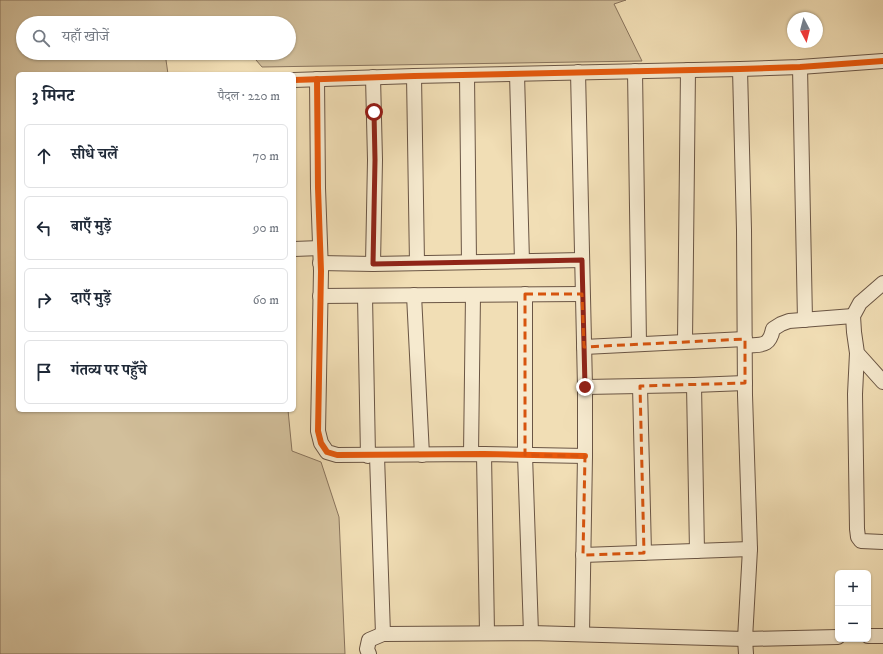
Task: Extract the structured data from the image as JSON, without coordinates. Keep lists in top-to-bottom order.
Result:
{
  "north": "bottom",
  "page": {
    "search": "यहाँ खोजें",
    "heading": ["3 मिनट", "पैदल · 220 m"],
    "list": [
      ["सीधे चलें", "70 m"],
      ["बाएँ मुड़ें", "90 m"],
      ["दाएँ मुड़ें", "60 m"],
      "गंतव्य पर पहुँचे"
    ],
    "map_buttons": ["+", "−"]
  }
}
